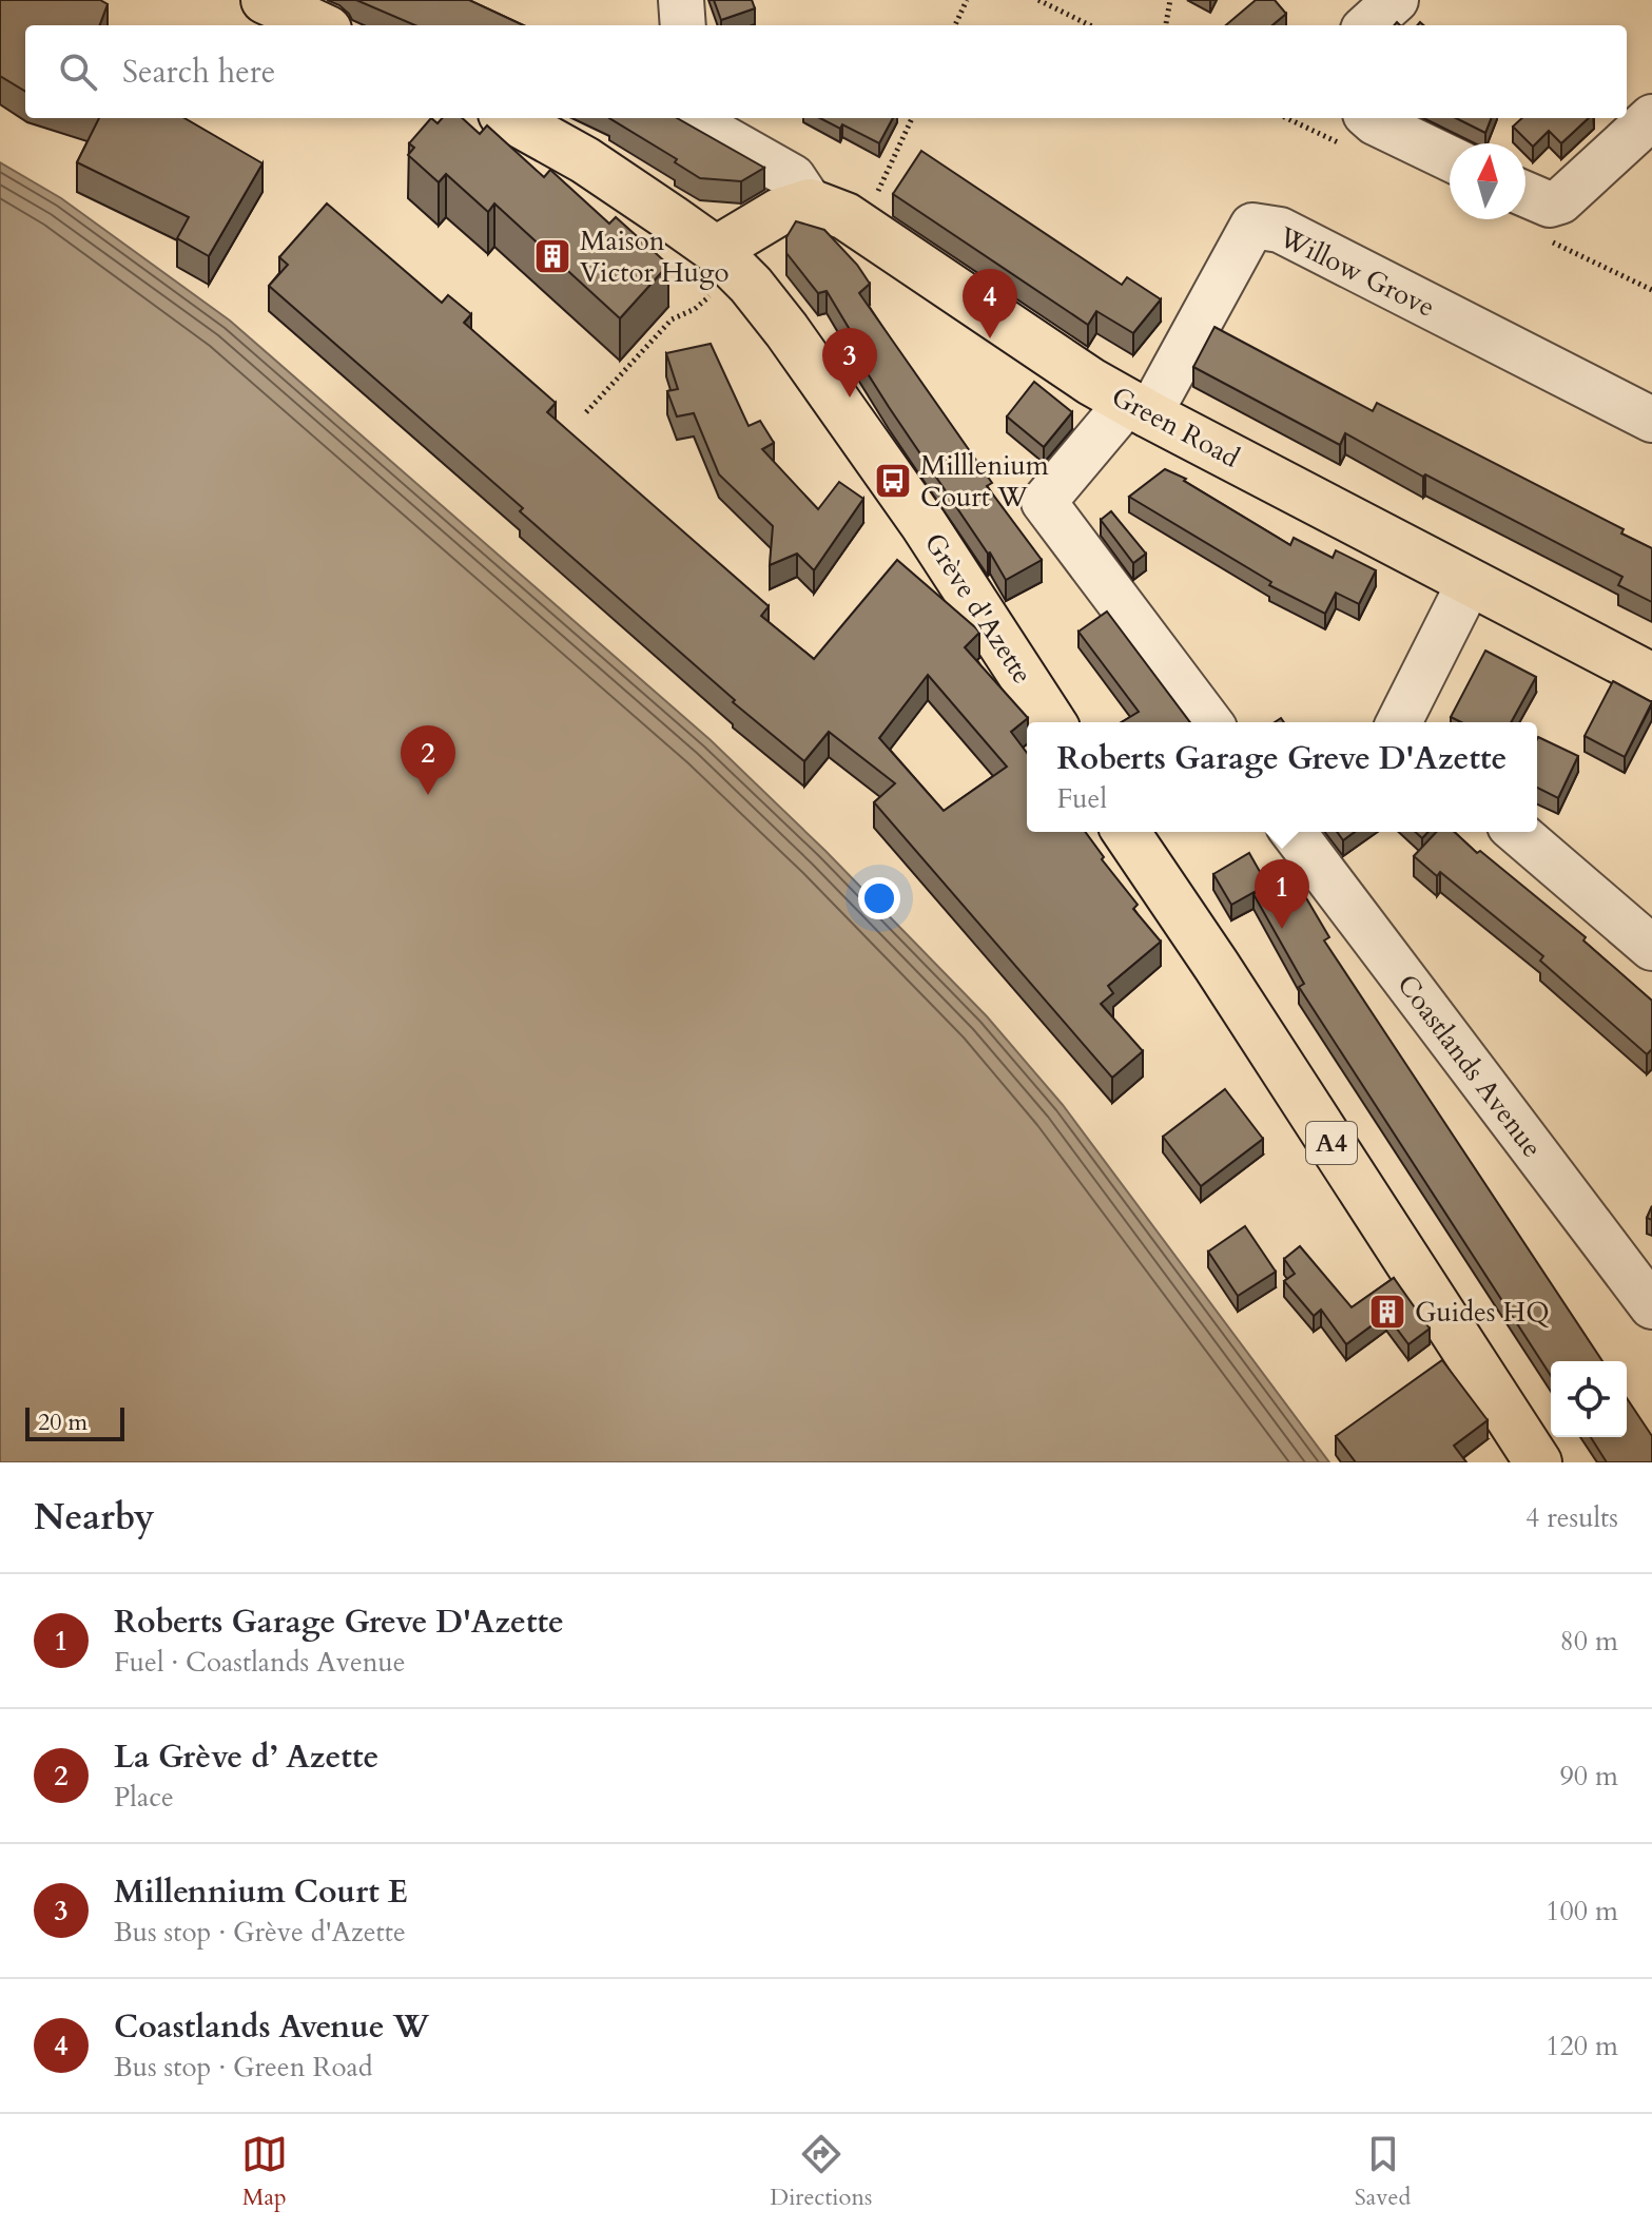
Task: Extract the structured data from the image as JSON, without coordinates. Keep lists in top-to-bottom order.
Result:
{
  "streets": {
    "main road": ["Green Road", "Grève d'Azette", "A4"],
    "street": ["Willow Grove", "Coastlands Avenue"]
  },
  "crossings": [
    ["Willow Grove", "Green Road"]
  ],
  "places": {
    "building": ["Maison Victor Hugo", "Guides HQ"],
    "bus stop": ["Milllenium Court W"]
  },
  "scale_bar": "20 m",
  "north": "top",
  "page": {
    "search": "Search here",
    "pins": [
      "4",
      "3",
      "2",
      "1"
    ],
    "popup": ["Roberts Garage Greve D'Azette", "Fuel"],
    "scale": "20 m",
    "heading": ["Nearby", "4 results"],
    "list": [
      {
        "mark": "1",
        "name": "Roberts Garage Greve D'Azette",
        "note": "Fuel · Coastlands Avenue",
        "value": "80 m"
      },
      {
        "mark": "2",
        "name": "La Grève d’ Azette",
        "note": "Place",
        "value": "90 m"
      },
      {
        "mark": "3",
        "name": "Millennium Court E",
        "note": "Bus stop · Grève d'Azette",
        "value": "100 m"
      },
      {
        "mark": "4",
        "name": "Coastlands Avenue W",
        "note": "Bus stop · Green Road",
        "value": "120 m"
      }
    ],
    "nav": ["Map", "Directions", "Saved"]
  }
}
